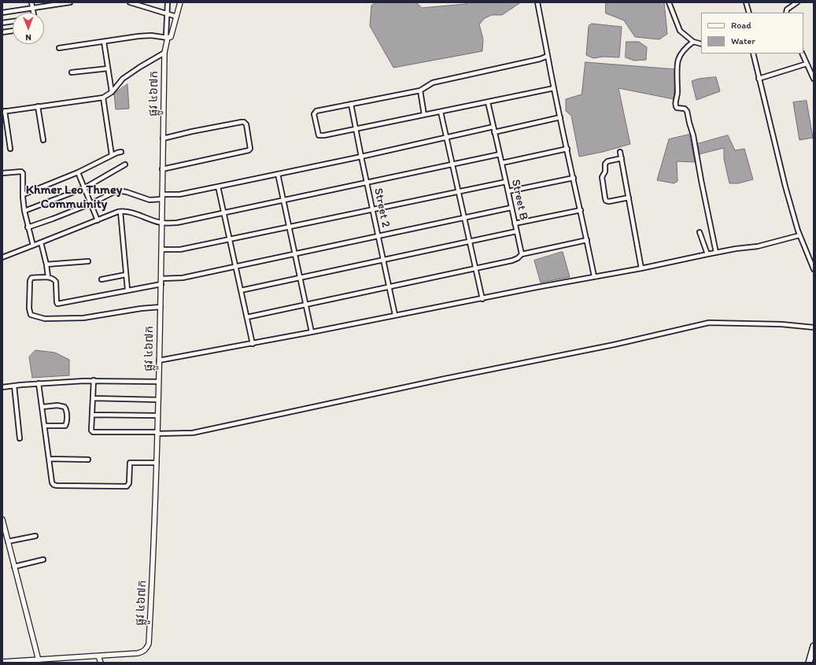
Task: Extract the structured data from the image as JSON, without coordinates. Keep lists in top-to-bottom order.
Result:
{
  "streets": {
    "street": ["ផ្លូវ ៤៦៧ក", "Street B", "Street 2"]
  },
  "districts": ["Khmer Leo Thmey Commuinity"],
  "legend": ["Road", "Water"],
  "north": "bottom"
}
